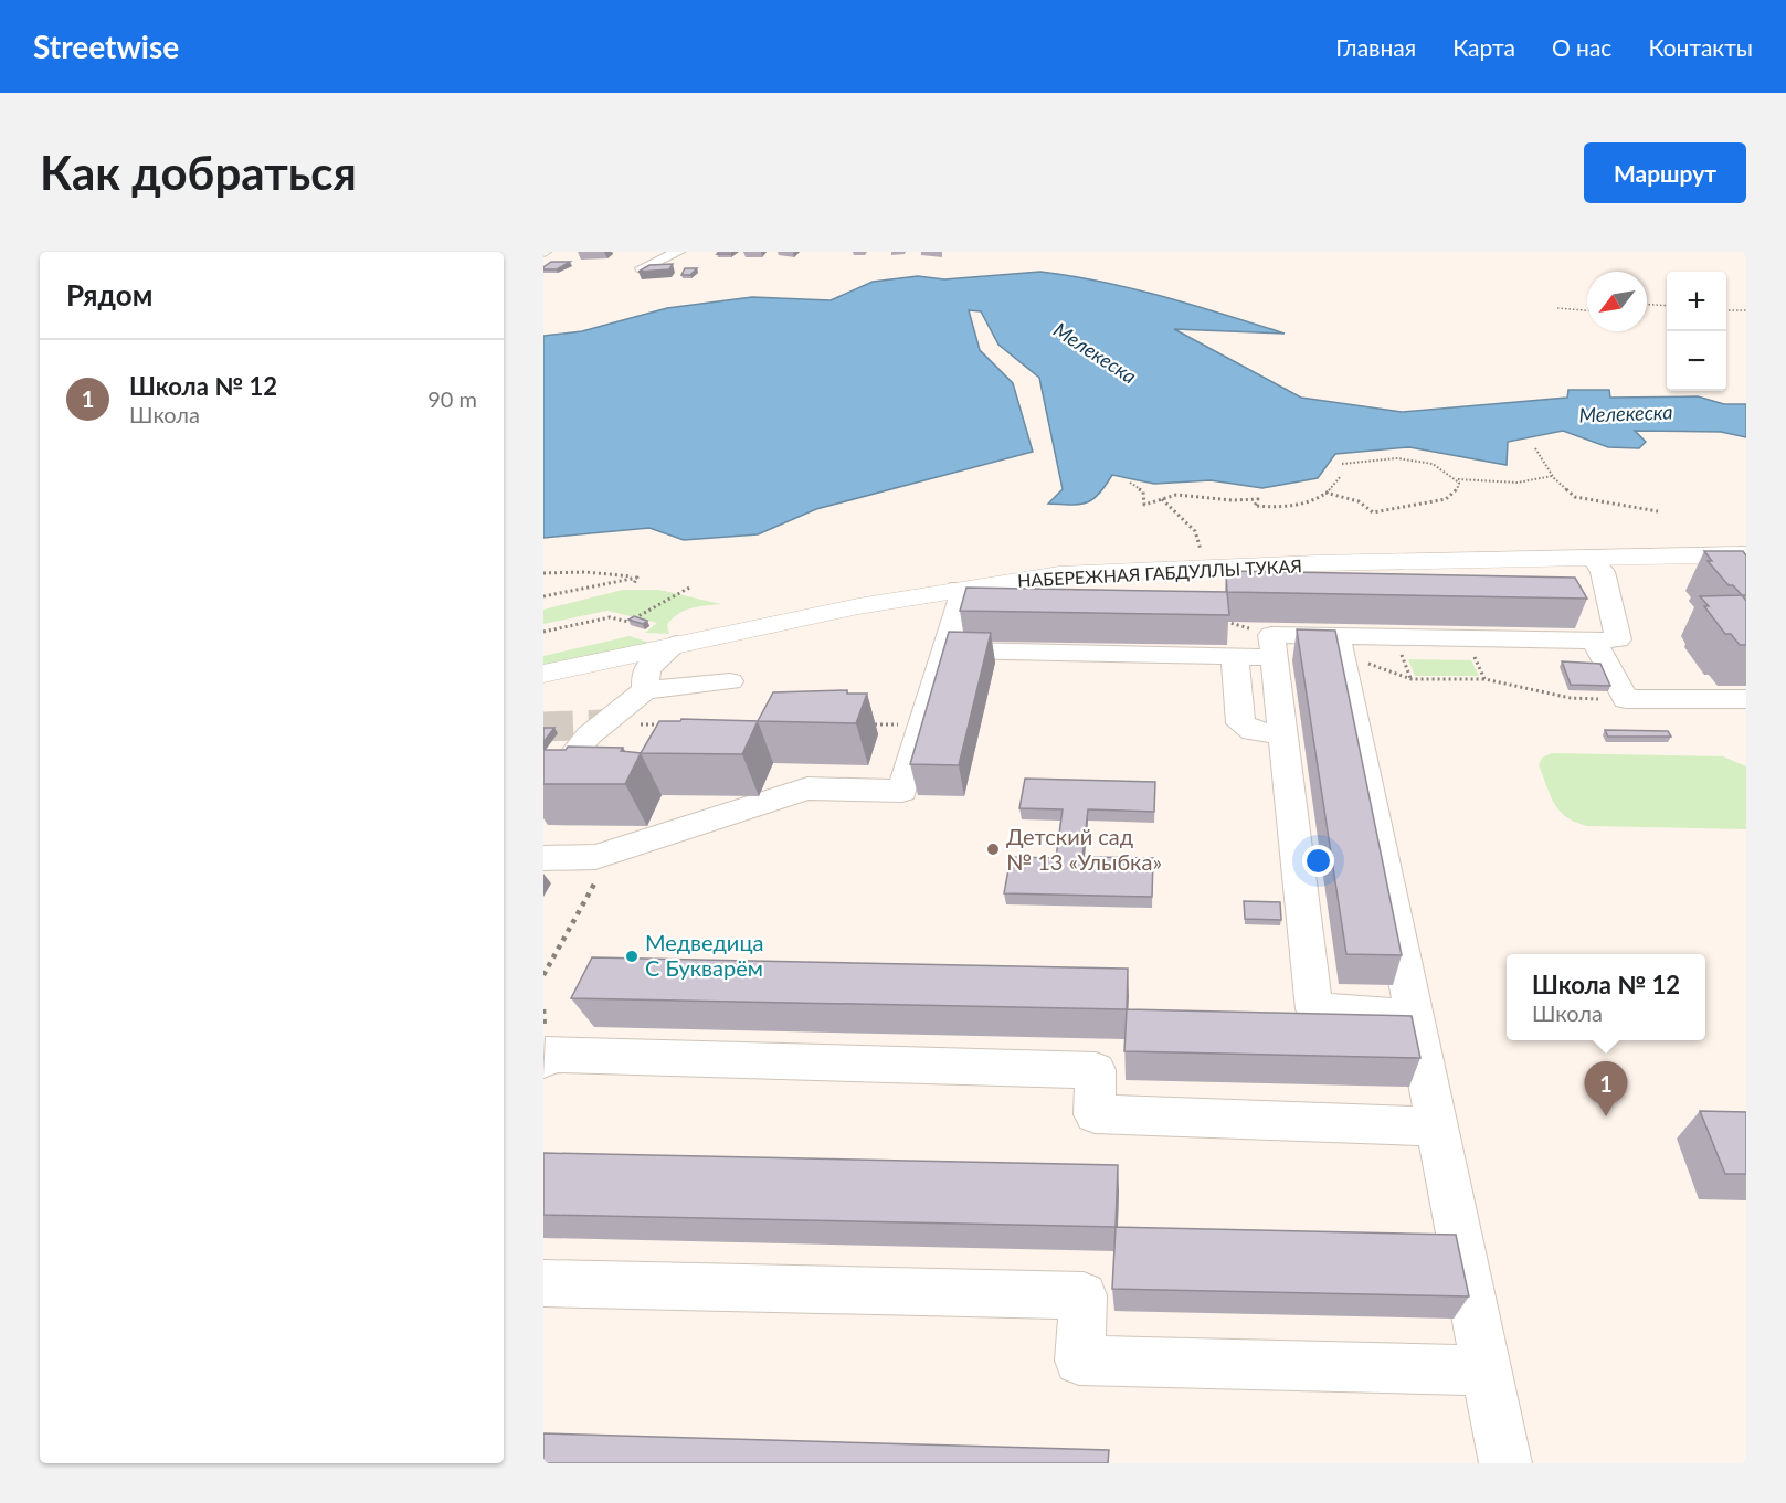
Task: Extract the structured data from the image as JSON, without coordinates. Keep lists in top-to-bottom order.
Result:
{
  "streets": {
    "main road": ["НАБЕРЕЖНАЯ ГАБДУЛЛЫ ТУКАЯ"]
  },
  "water": ["Мелекеска"],
  "places": ["Детский сад № 13 «Улыбка»", "Медведица С Букварём"],
  "north": "bottom left",
  "page": {
    "header": "Streetwise",
    "nav": [
      "Главная",
      "Карта",
      "О нас",
      "Контакты"
    ],
    "buttons": "Маршрут",
    "title": "Как добраться",
    "heading": "Рядом",
    "map_buttons": ["+", "−"],
    "list": [
      {
        "mark": "1",
        "name": "Школа № 12",
        "note": "Школа",
        "value": "90 m"
      }
    ],
    "popup": ["Школа № 12", "Школа"],
    "pins": "1"
  }
}
